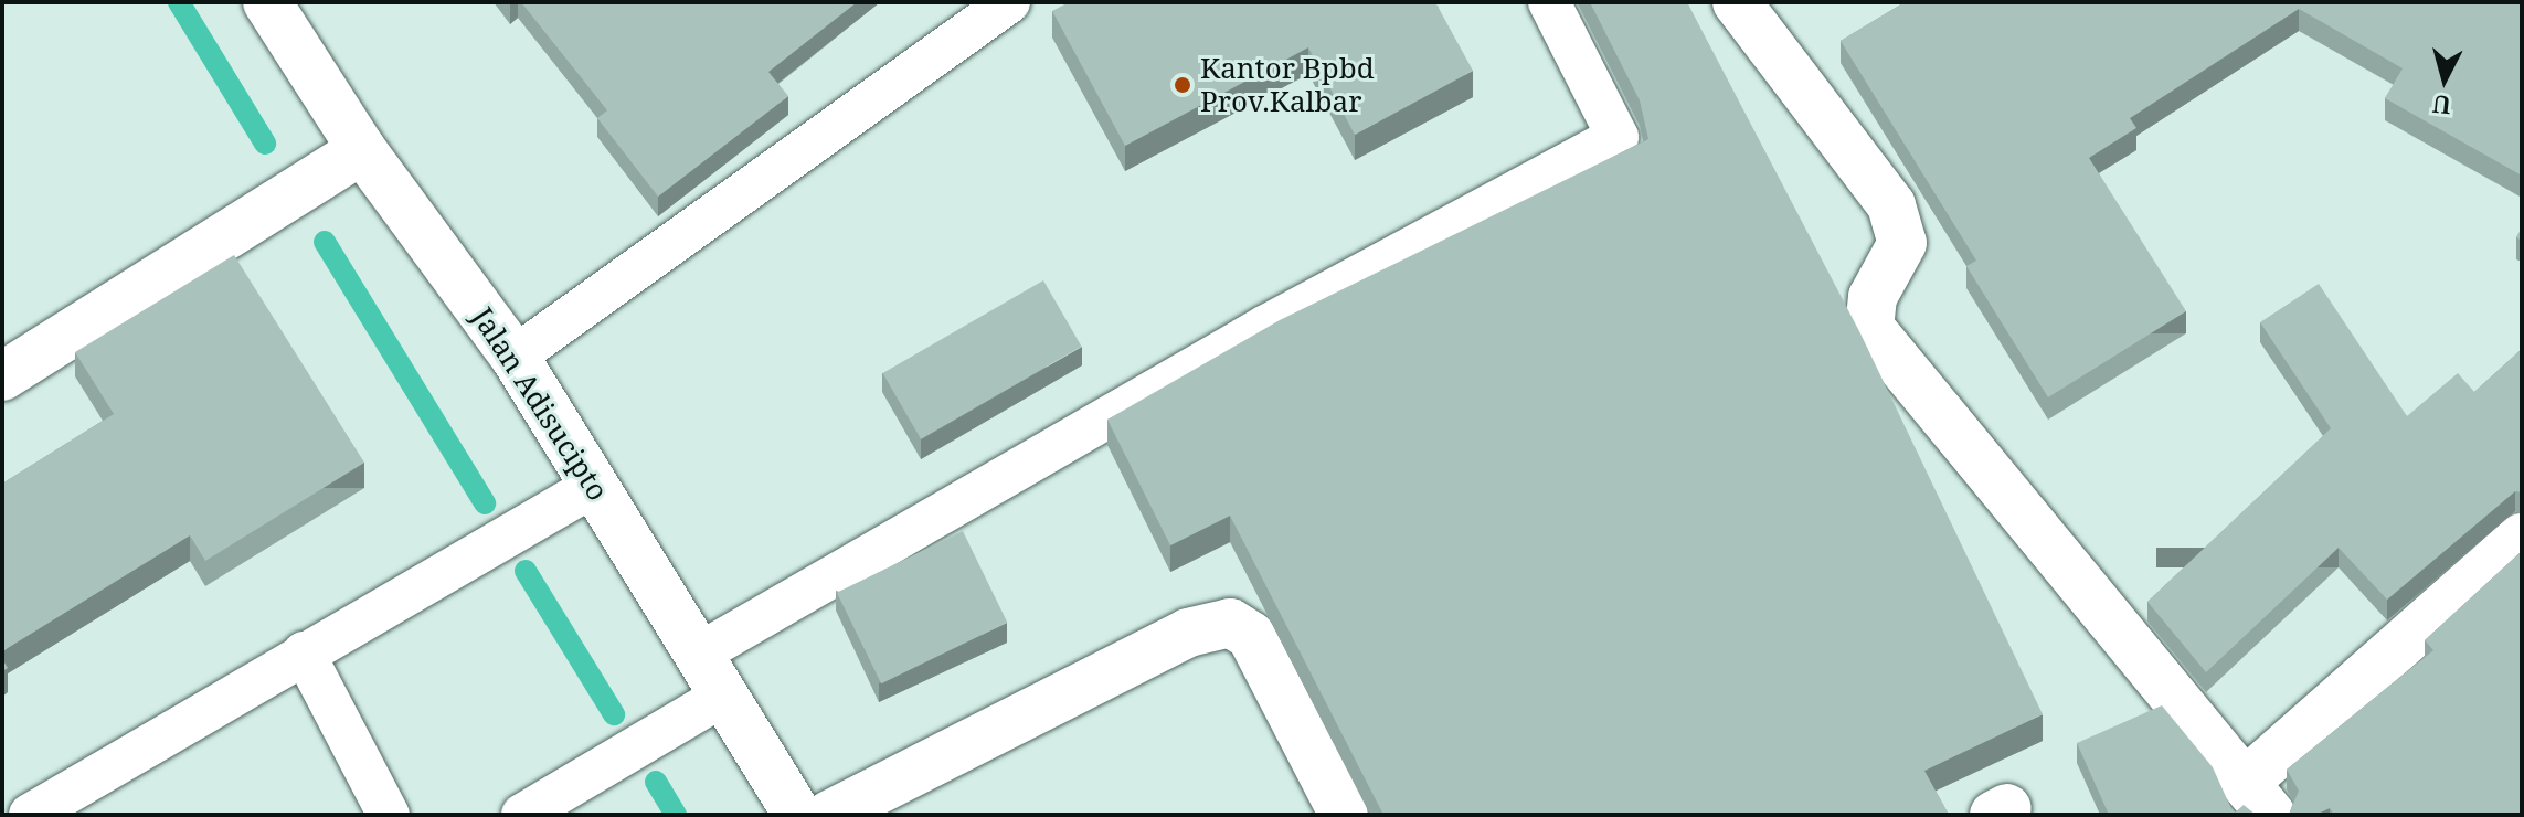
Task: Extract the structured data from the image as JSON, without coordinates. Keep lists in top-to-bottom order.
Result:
{
  "streets": {
    "street": ["Jalan Adisucipto"]
  },
  "places": ["Kantor Bpbd Prov.Kalbar"],
  "north": "bottom"
}
